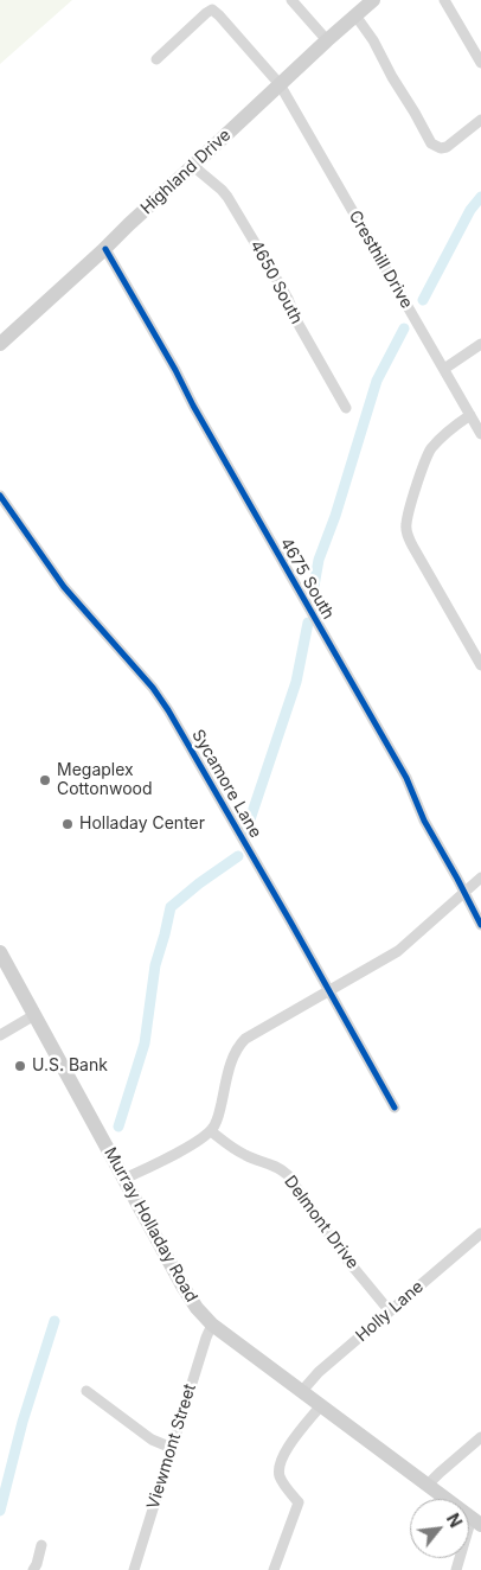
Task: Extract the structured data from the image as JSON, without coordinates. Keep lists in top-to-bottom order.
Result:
{
  "streets": {
    "main road": ["Highland Drive", "Murray Holladay Road"],
    "street": [
      "Cresthill Drive",
      "4650 South",
      "4675 South",
      "Sycamore Lane",
      "Delmont Drive",
      "Holly Lane",
      "Viewmont Street"
    ]
  },
  "crossings": [
    ["Highland Drive", "Cresthill Drive"],
    ["Highland Drive", "4650 South"],
    ["Highland Drive", "4675 South"],
    ["Delmont Drive", "Holly Lane"],
    ["Murray Holladay Road", "Holly Lane"],
    ["Murray Holladay Road", "Viewmont Street"]
  ],
  "places": ["Megaplex Cottonwood", "Holladay Center", "U.S. Bank"],
  "north": "top right"
}
